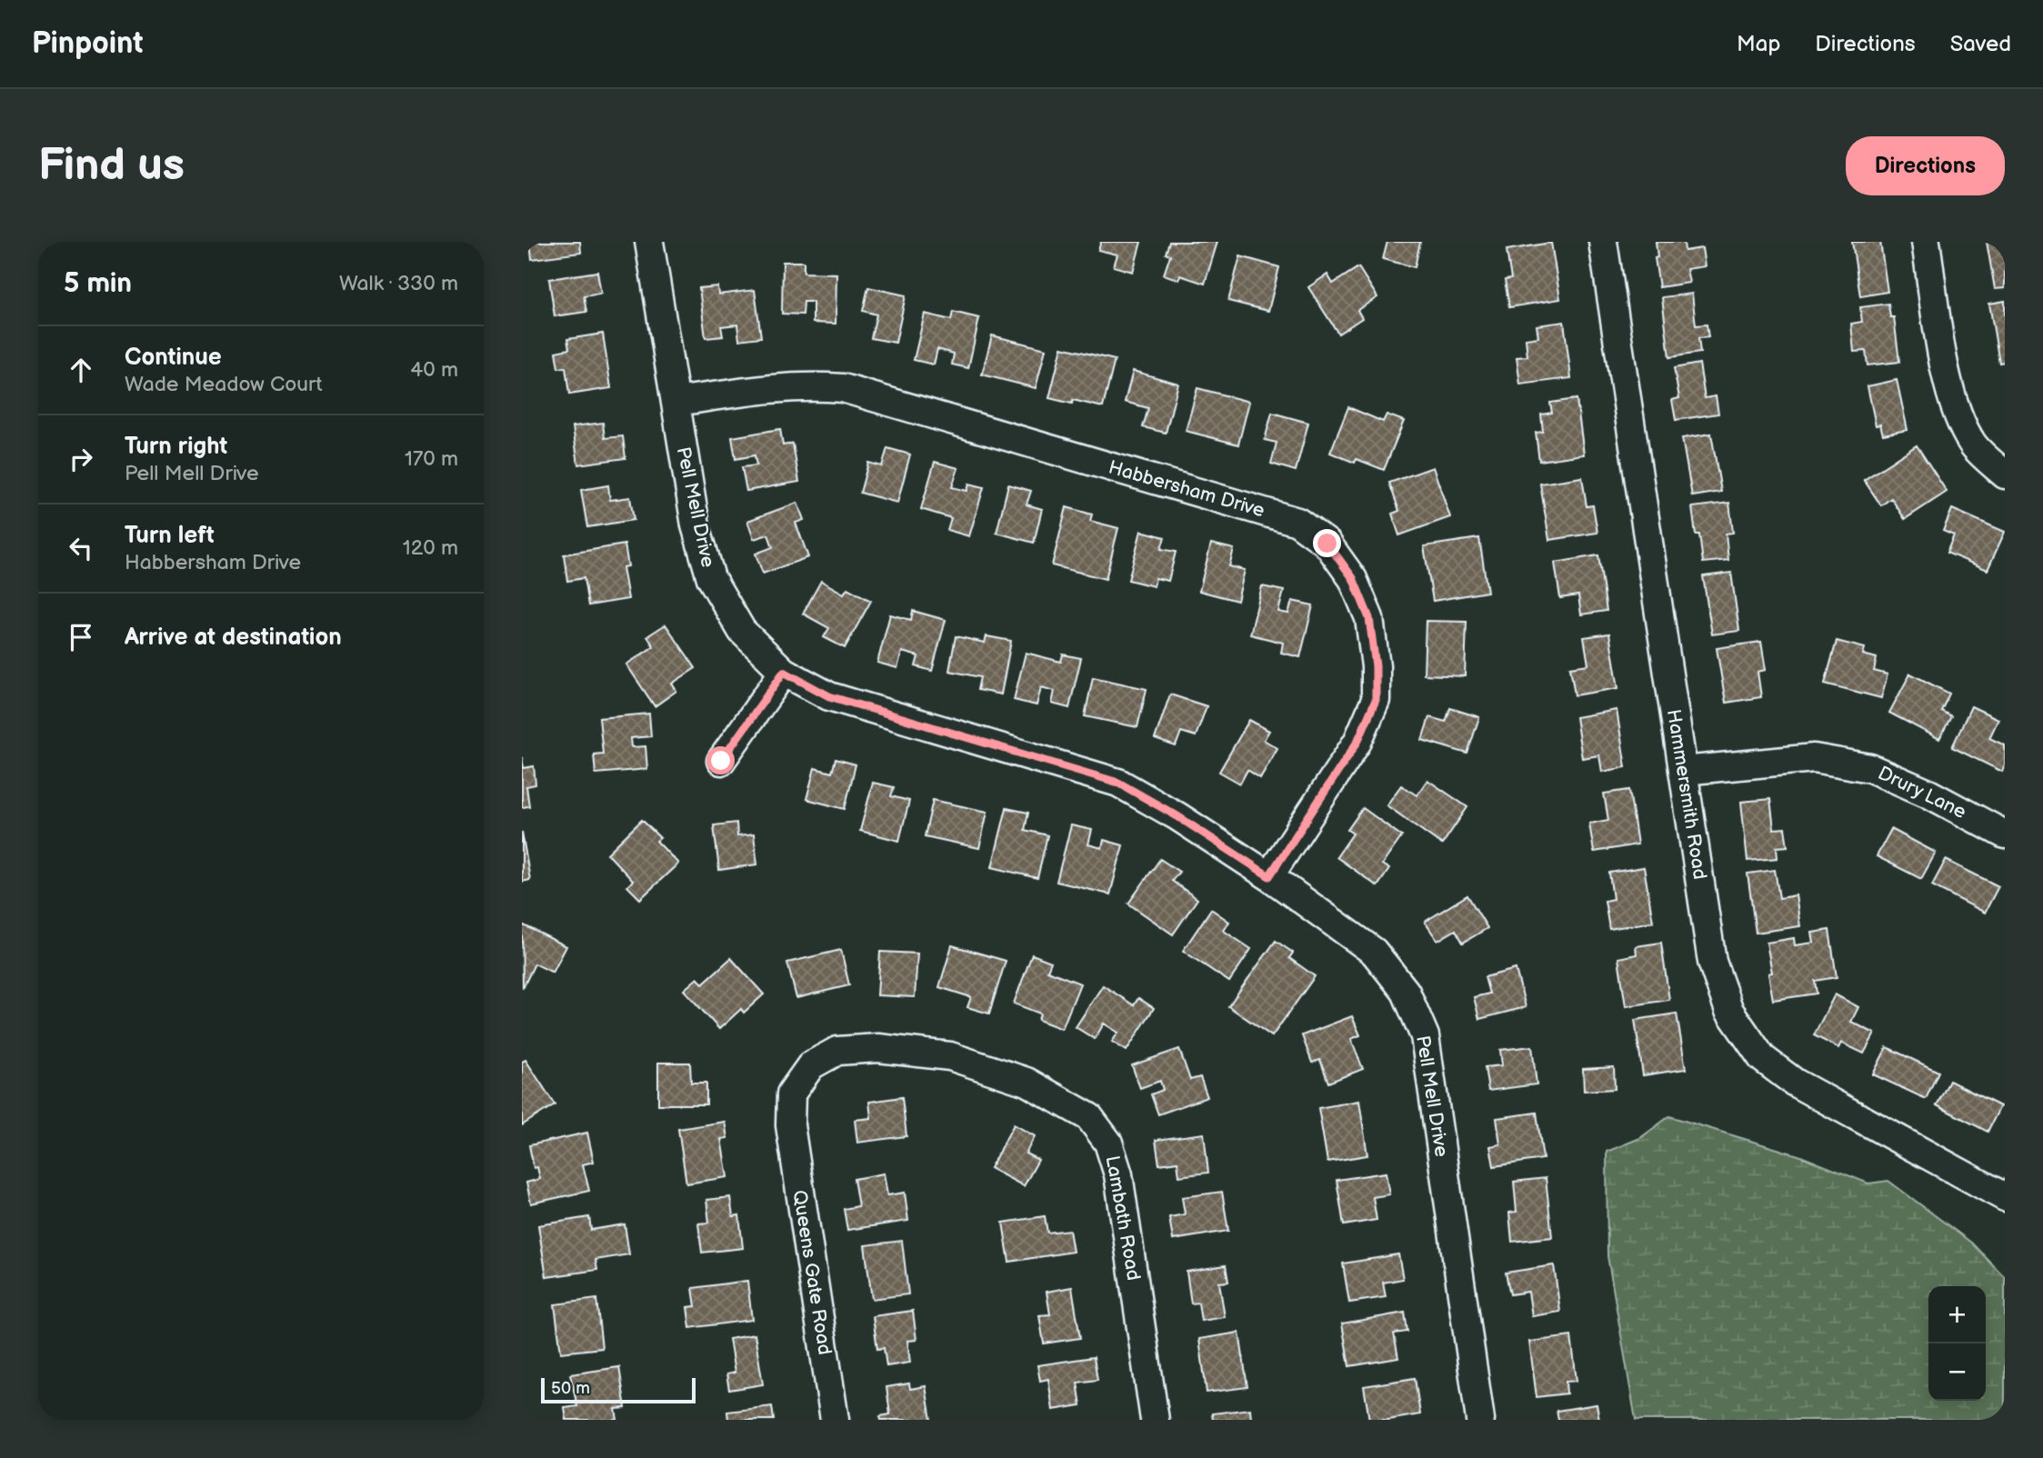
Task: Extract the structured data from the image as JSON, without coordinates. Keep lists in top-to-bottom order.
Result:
{
  "streets": {
    "street": [
      "Habbersham Drive",
      "Pell Mell Drive",
      "Drury Lane",
      "Hammersmith Road",
      "Lambath Road",
      "Queens Gate Road"
    ]
  },
  "crossings": [
    ["Habbersham Drive", "Pell Mell Drive"],
    ["Drury Lane", "Hammersmith Road"],
    ["Lambath Road", "Queens Gate Road"]
  ],
  "scale_bar": "50 m",
  "page": {
    "header": "Pinpoint",
    "nav": ["Map", "Directions", "Saved"],
    "buttons": "Directions",
    "title": "Find us",
    "heading": ["5 min", "Walk · 330 m"],
    "list": [
      ["Continue", "Wade Meadow Court", "40 m"],
      ["Turn right", "Pell Mell Drive", "170 m"],
      ["Turn left", "Habbersham Drive", "120 m"],
      "Arrive at destination"
    ],
    "map_buttons": ["+", "−"],
    "scale": "50 m"
  }
}
